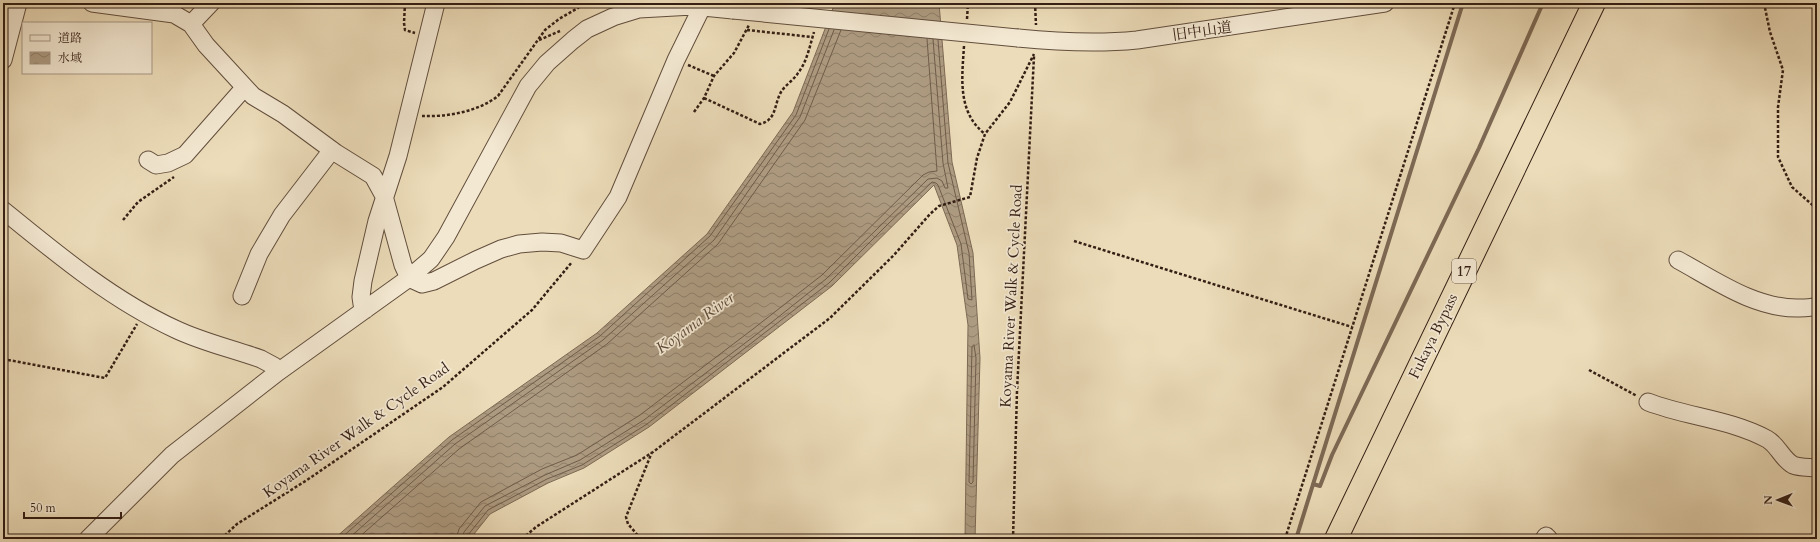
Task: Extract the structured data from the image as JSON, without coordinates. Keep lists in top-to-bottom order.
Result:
{
  "streets": {
    "highway": ["17", "Fukaya Bypass"],
    "street": ["旧中山道"],
    "path": ["Koyama River Walk & Cycle Road"]
  },
  "water": ["Koyama River"],
  "legend": ["道路", "水域"],
  "scale_bar": "50 m",
  "north": "left"
}
